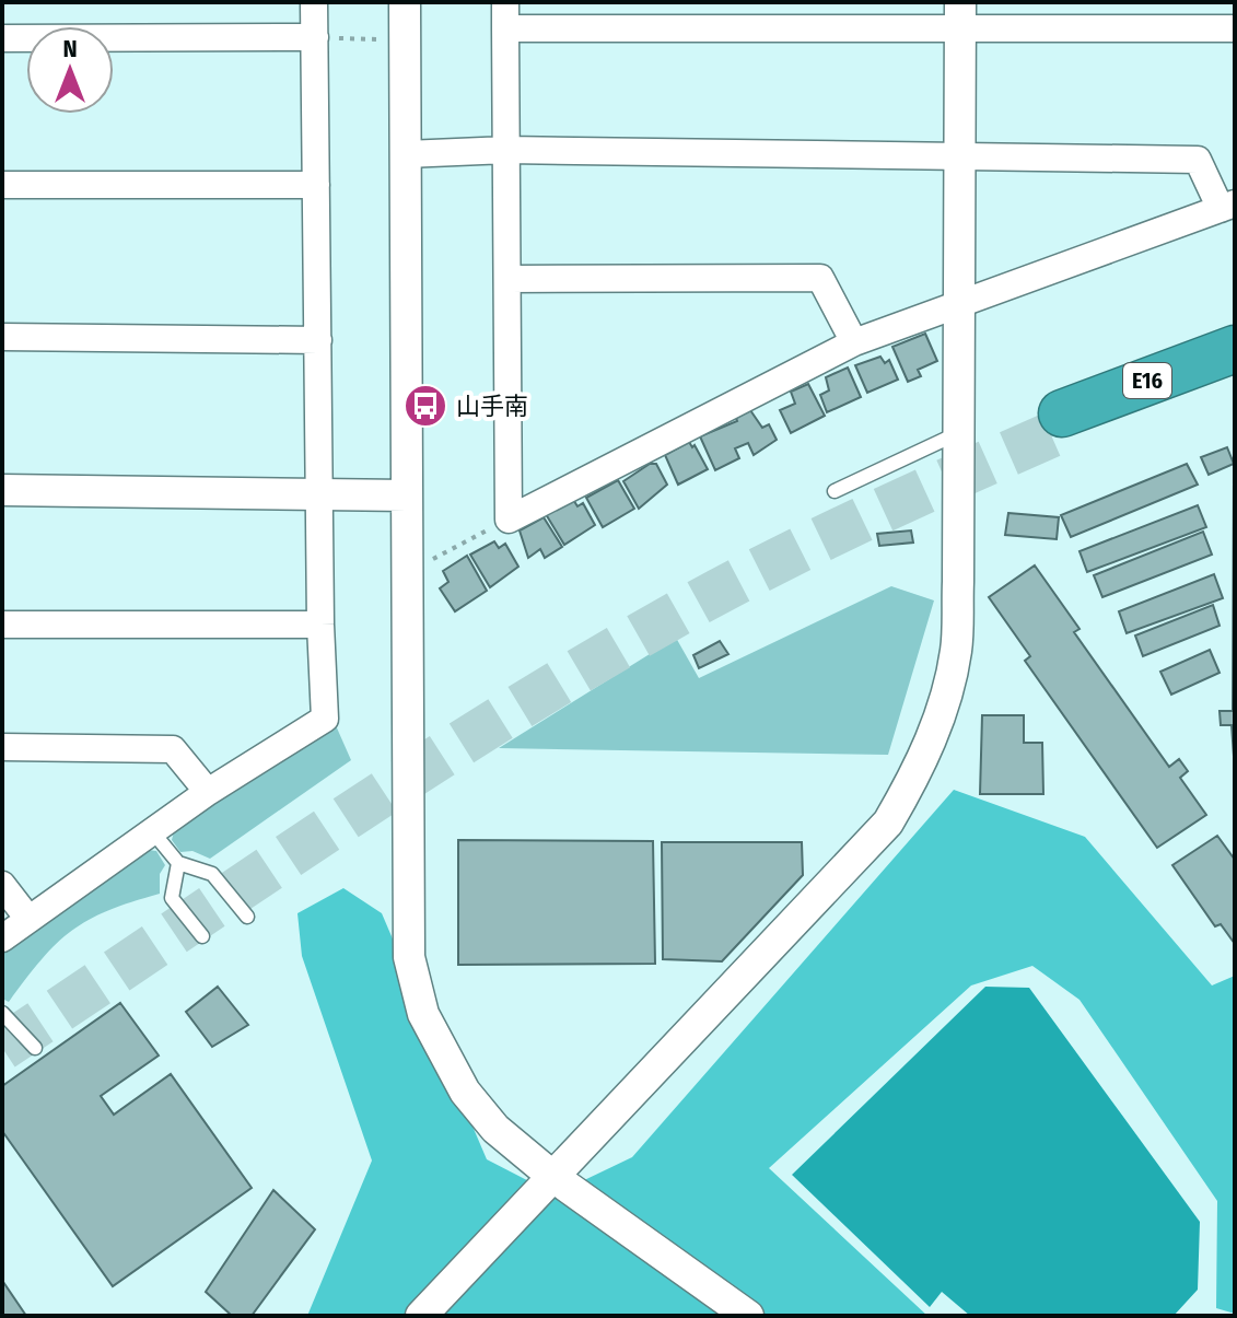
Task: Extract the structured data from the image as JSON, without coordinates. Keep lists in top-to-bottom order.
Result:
{
  "streets": {
    "highway": ["E16"]
  },
  "places": {
    "bus stop": ["山手南"]
  },
  "north": "top"
}
